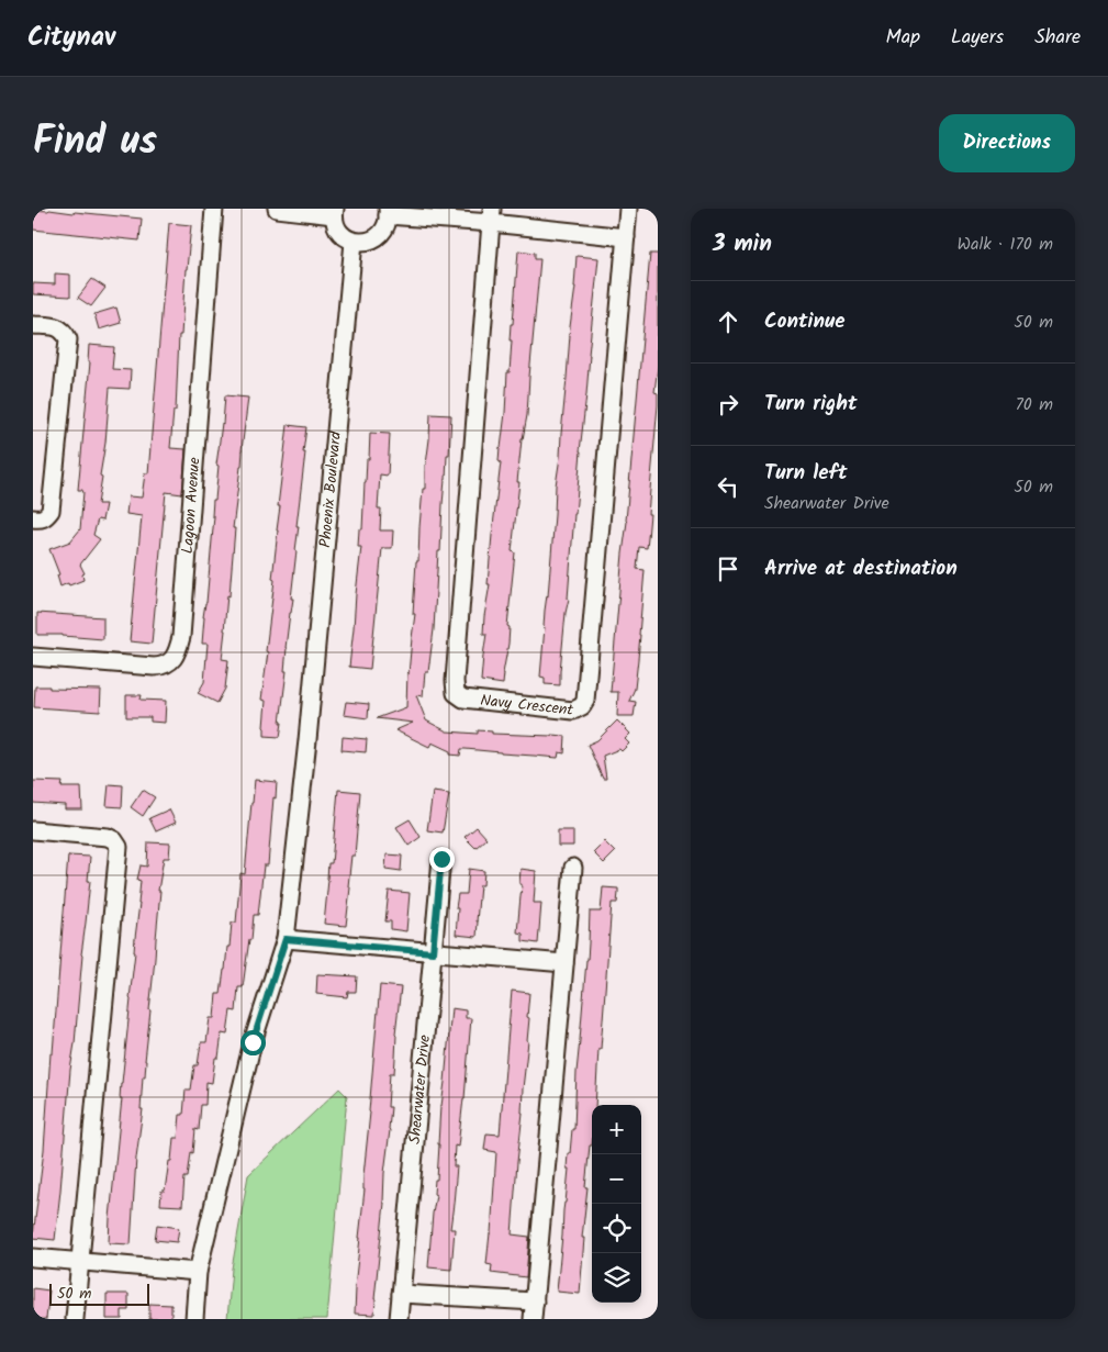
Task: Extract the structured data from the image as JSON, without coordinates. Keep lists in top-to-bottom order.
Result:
{
  "streets": {
    "street": [
      "Phoenix Boulevard",
      "Lagoon Avenue",
      "Navy Crescent",
      "Shearwater Drive"
    ]
  },
  "scale_bar": "50 m",
  "page": {
    "header": "Citynav",
    "nav": ["Map", "Layers", "Share"],
    "title": "Find us",
    "buttons": "Directions",
    "heading": ["3 min", "Walk · 170 m"],
    "list": [
      ["Continue", "50 m"],
      ["Turn right", "70 m"],
      ["Turn left", "Shearwater Drive", "50 m"],
      "Arrive at destination"
    ],
    "map_buttons": ["+", "−"],
    "scale": "50 m"
  }
}
